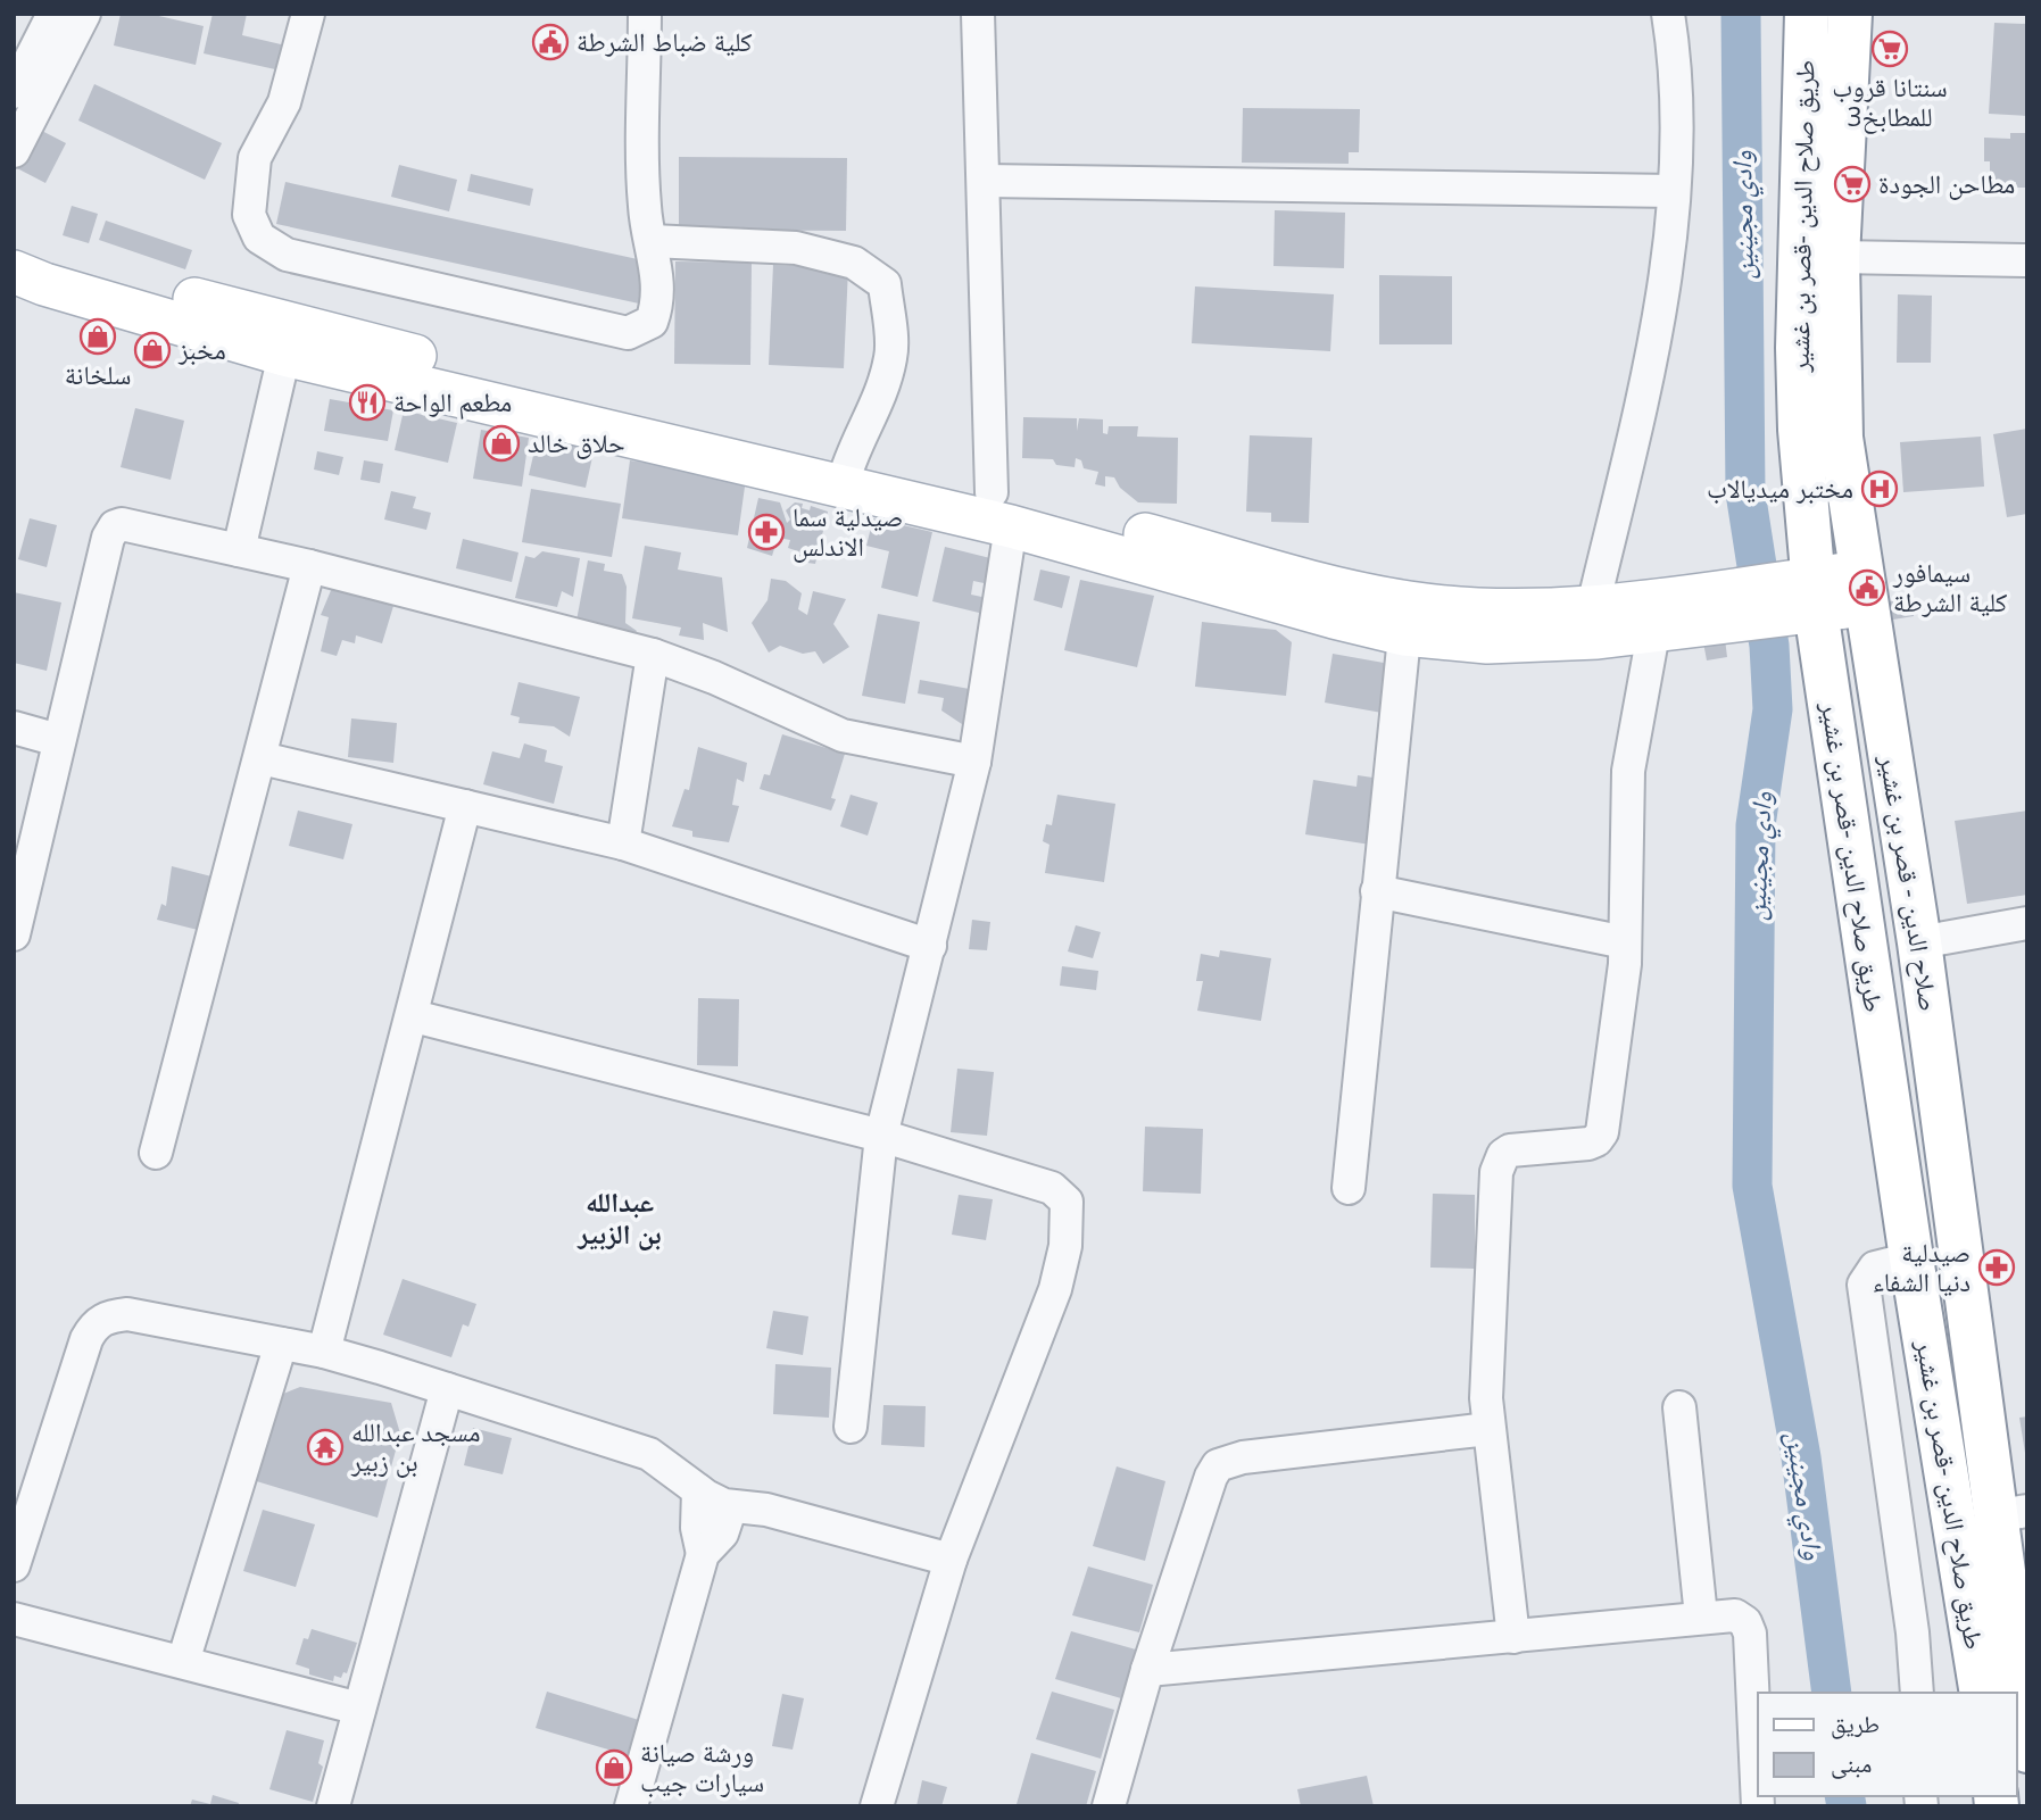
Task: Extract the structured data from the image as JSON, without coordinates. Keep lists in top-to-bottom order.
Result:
{
  "streets": {
    "highway": ["طريق صلاح الدين -قصر بن غشير", "صلاح الدين - قصر بن غشير"]
  },
  "districts": ["عبدالله بن الزبير"],
  "water": ["وادي مجينين"],
  "places": {
    "public building": ["كلية ضباط الشرطة", "سيمافور كلية الشرطة"],
    "supermarket": ["سنتانا قروب 3للمطابخ", "مطاحن الجودة"],
    "shop": [
      "سلخانة",
      "مخبز",
      "حلاق خالد",
      "ورشة صيانة سيارات جيب"
    ],
    "restaurant": ["مطعم الواحة"],
    "hospital": ["مختبر ميديالاب"],
    "pharmacy": ["صيدلية سما الاندلس", "صيدلية دنيا الشفاء"],
    "temple": ["مسجد عبدالله بن زبير"]
  },
  "legend": ["طريق", "مبنى"]
}
